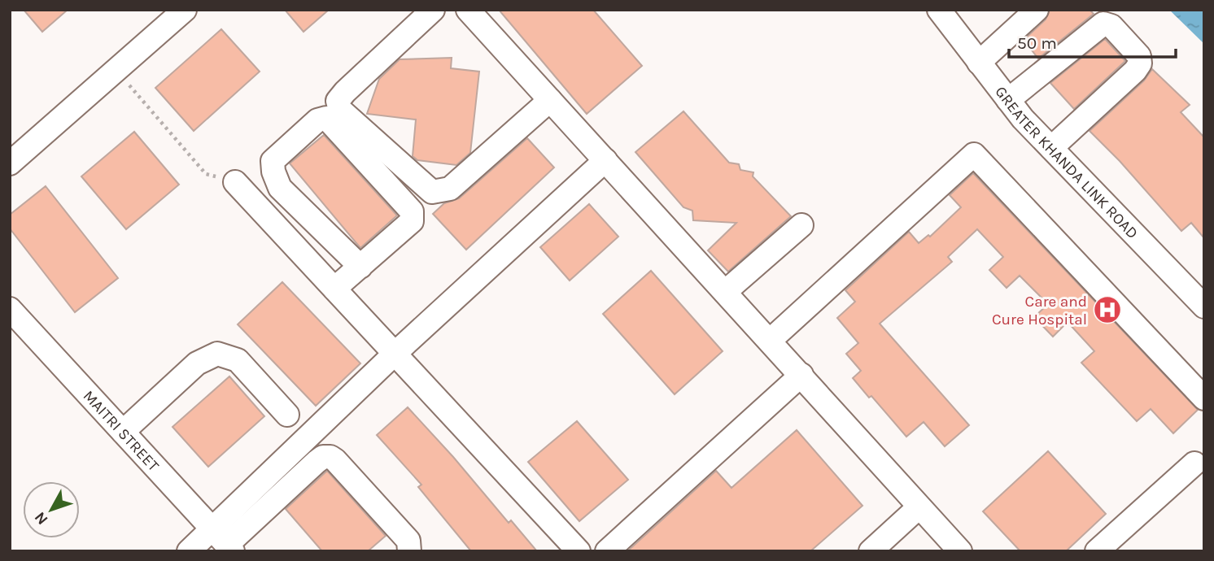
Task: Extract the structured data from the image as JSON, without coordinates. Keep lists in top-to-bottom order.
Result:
{
  "streets": {
    "street": ["GREATER KHANDA LINK ROAD", "MAITRI STREET"]
  },
  "places": {
    "hospital": ["Care and Cure Hospital"]
  },
  "scale_bar": "50 m",
  "north": "bottom left"
}
